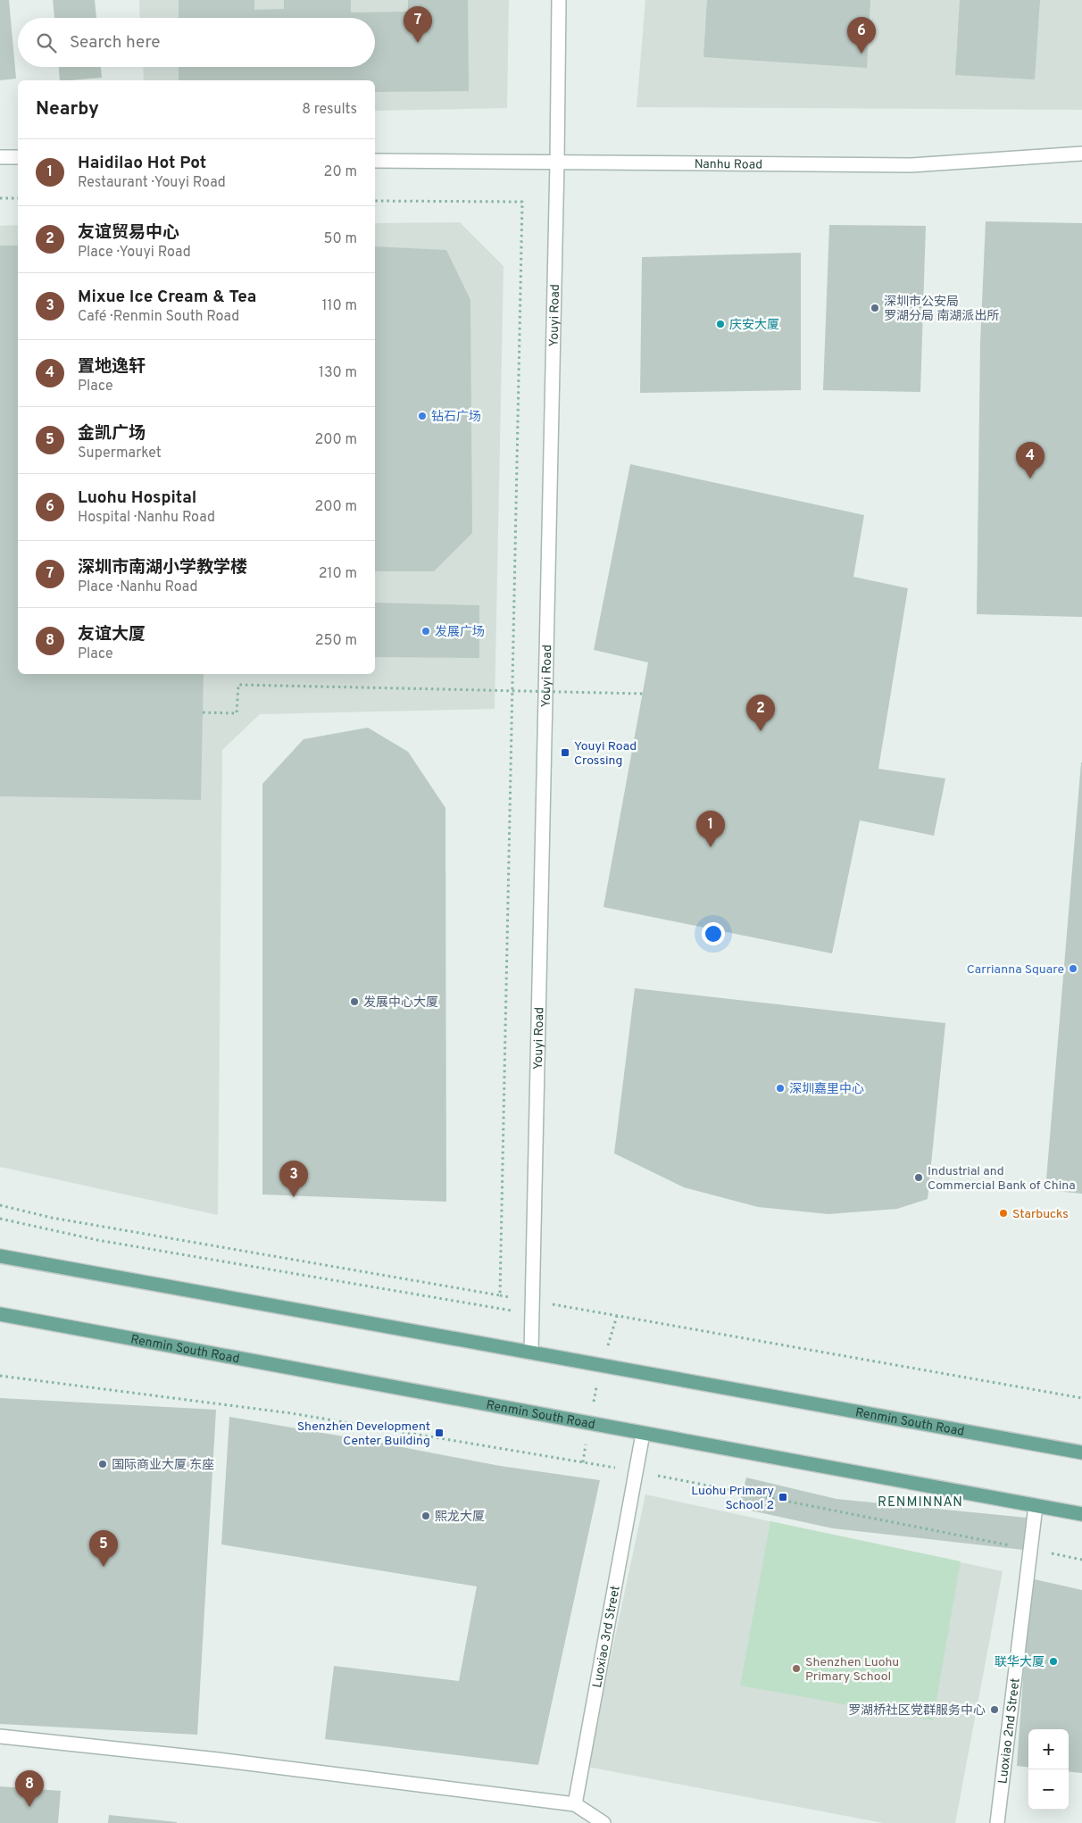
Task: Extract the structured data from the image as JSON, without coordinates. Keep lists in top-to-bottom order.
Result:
{
  "streets": {
    "main road": ["Renmin South Road"],
    "street": [
      "Nanhu Road",
      "Youyi Road",
      "Luoxiao 3rd Street",
      "Luoxiao 2nd Street"
    ]
  },
  "crossings": [
    ["Nanhu Road", "Youyi Road"],
    ["Youyi Road", "Renmin South Road"],
    ["Renmin South Road", "Luoxiao 3rd Street"],
    ["Renmin South Road", "Luoxiao 2nd Street"]
  ],
  "districts": ["RENMINNAN"],
  "places": {
    "other": [
      "深圳市公安局 罗湖分局 南湖派出所",
      "庆安大厦",
      "钻石广场",
      "发展广场",
      "Carrianna Square",
      "发展中心大厦",
      "深圳嘉里中心",
      "Industrial and Commercial Bank of China",
      "Starbucks",
      "国际商业大厦 东座",
      "熙龙大厦",
      "联华大厦",
      "Shenzhen Luohu Primary School",
      "罗湖桥社区党群服务中心"
    ],
    "transit": ["Youyi Road Crossing", "Shenzhen Development Center Building", "Luohu Primary School 2"]
  },
  "page": {
    "pins": [
      "7",
      "6",
      "4",
      "2",
      "1",
      "3",
      "5",
      "8"
    ],
    "search": "Search here",
    "heading": ["Nearby", "8 results"],
    "list": [
      {
        "mark": "1",
        "name": "Haidilao Hot Pot",
        "note": "Restaurant · Youyi Road",
        "value": "20 m"
      },
      {
        "mark": "2",
        "name": "友谊贸易中心",
        "note": "Place · Youyi Road",
        "value": "50 m"
      },
      {
        "mark": "3",
        "name": "Mixue Ice Cream & Tea",
        "note": "Café · Renmin South Road",
        "value": "110 m"
      },
      {
        "mark": "4",
        "name": "置地逸轩",
        "note": "Place",
        "value": "130 m"
      },
      {
        "mark": "5",
        "name": "金凯广场",
        "note": "Supermarket",
        "value": "200 m"
      },
      {
        "mark": "6",
        "name": "Luohu Hospital",
        "note": "Hospital · Nanhu Road",
        "value": "200 m"
      },
      {
        "mark": "7",
        "name": "深圳市南湖小学教学楼",
        "note": "Place · Nanhu Road",
        "value": "210 m"
      },
      {
        "mark": "8",
        "name": "友谊大厦",
        "note": "Place",
        "value": "250 m"
      }
    ],
    "map_buttons": ["+", "−"]
  }
}
